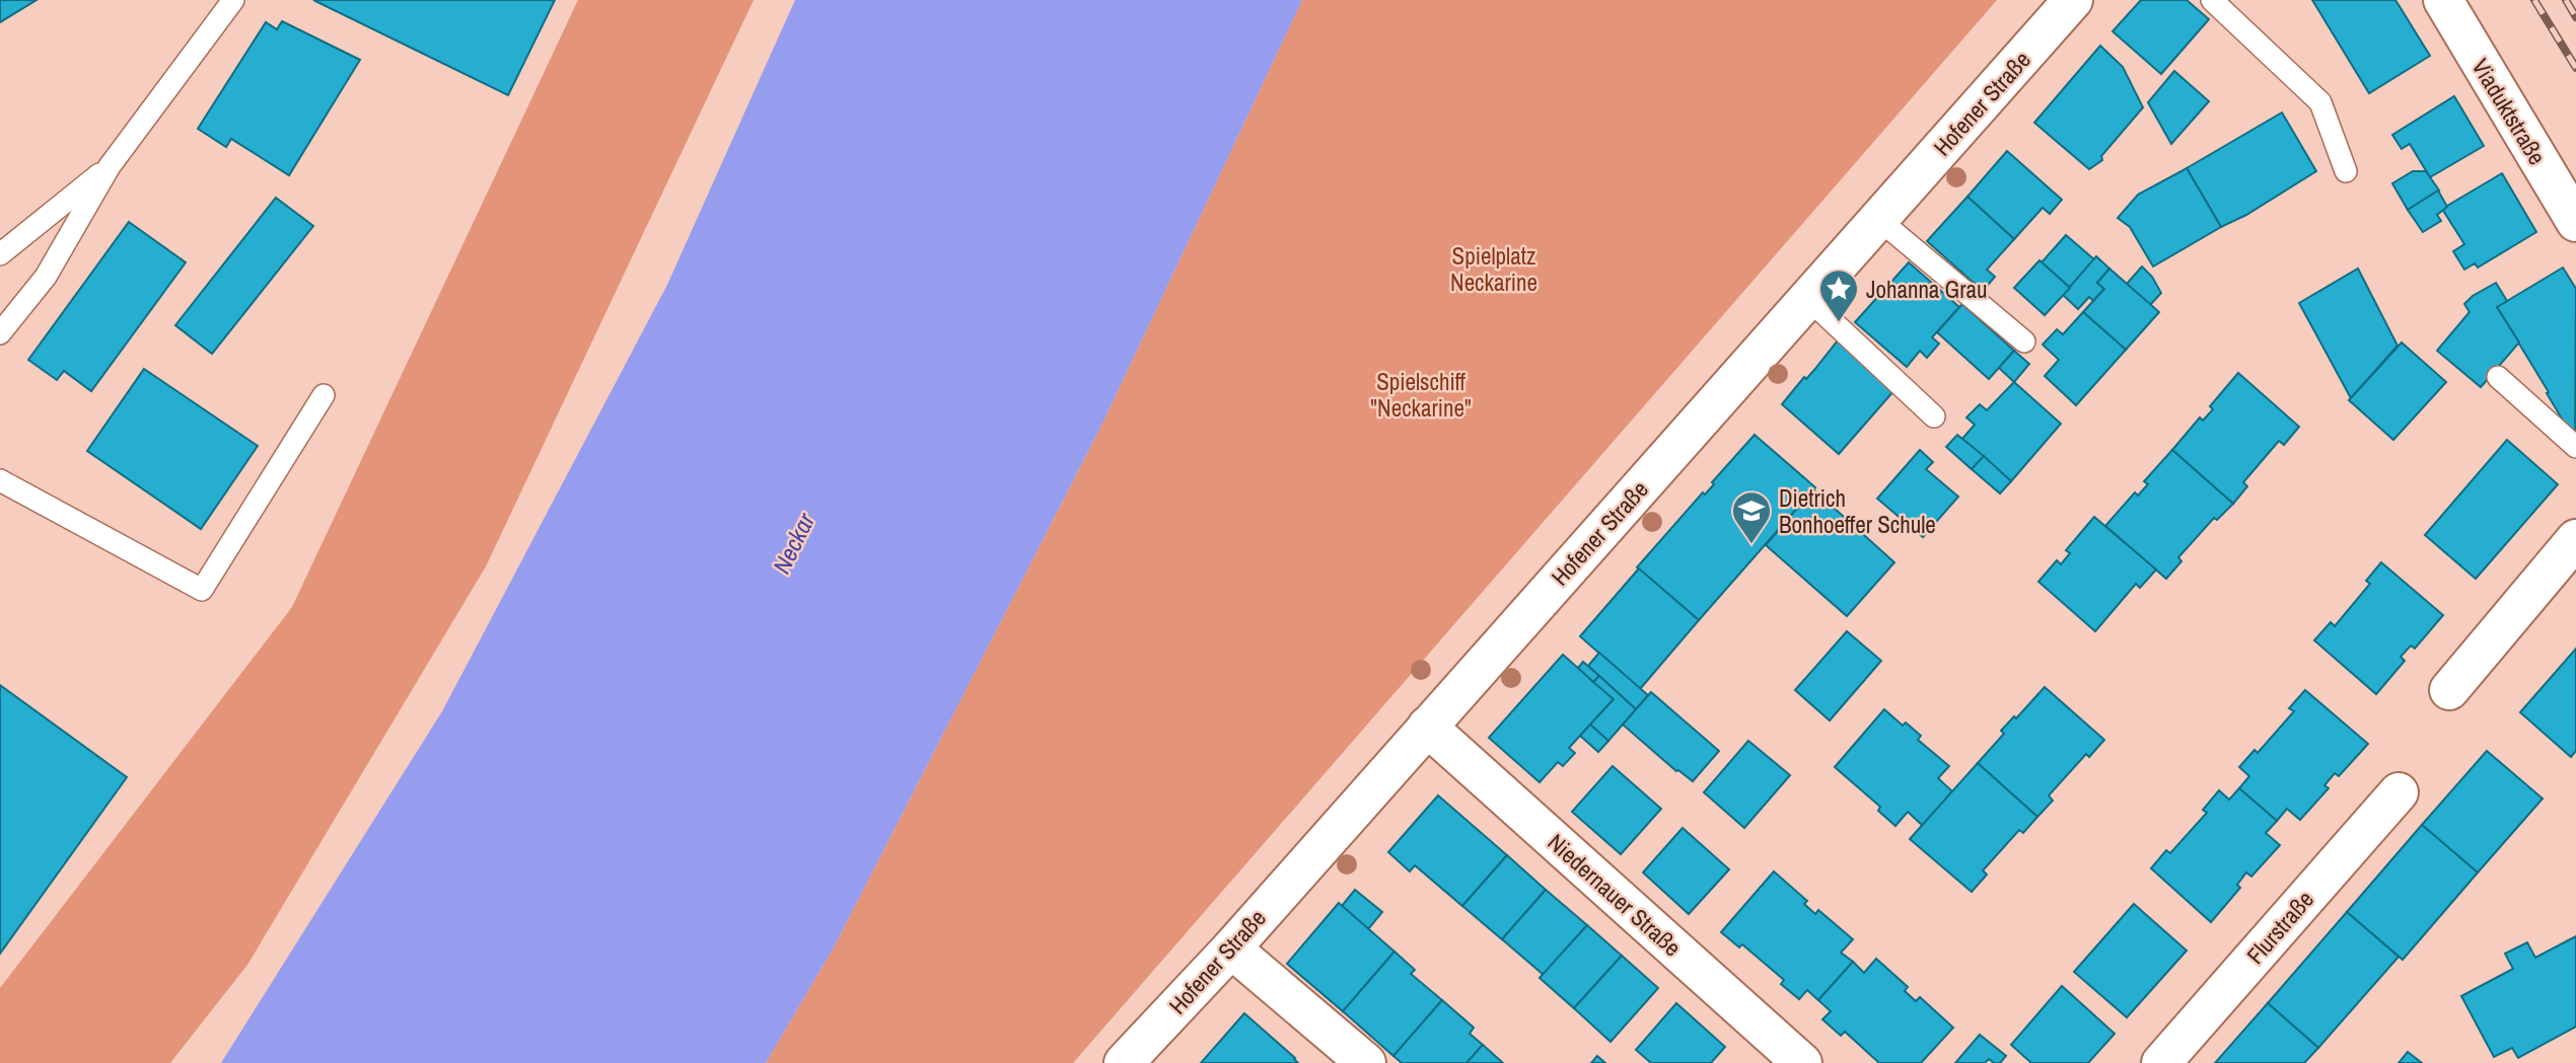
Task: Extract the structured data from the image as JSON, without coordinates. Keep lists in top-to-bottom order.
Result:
{
  "streets": {
    "street": [
      "Hofener Straße",
      "Viaduktstraße",
      "Niedernauer Straße",
      "Flurstraße"
    ]
  },
  "crossings": [
    ["Hofener Straße", "Niedernauer Straße"]
  ],
  "water": ["Neckar"],
  "parks": ["Spielplatz Neckarine", "Spielschiff \"Neckarine\""],
  "places": {
    "place": ["Johanna Grau"],
    "school or university": ["Dietrich Bonhoeffer Schule"]
  }
}
